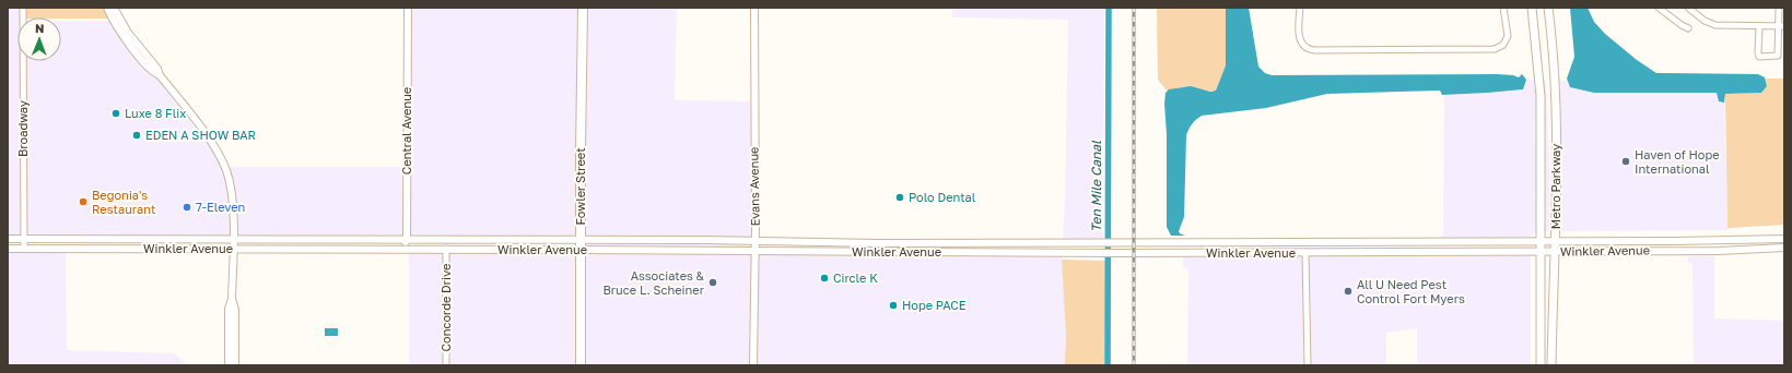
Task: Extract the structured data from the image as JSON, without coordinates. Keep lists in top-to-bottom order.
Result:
{
  "streets": {
    "main road": ["Fowler Street", "Metro Parkway"],
    "street": [
      "Broadway",
      "Central Avenue",
      "Evans Avenue",
      "Winkler Avenue",
      "Concorde Drive"
    ]
  },
  "crossings": [
    ["Broadway", "Winkler Avenue"],
    ["Central Avenue", "Winkler Avenue"],
    ["Fowler Street", "Winkler Avenue"],
    ["Evans Avenue", "Winkler Avenue"],
    ["Metro Parkway", "Winkler Avenue"],
    ["Winkler Avenue", "Concorde Drive"]
  ],
  "water": ["Ten Mile Canal"],
  "places": [
    "Luxe 8 Flix",
    "EDEN A SHOW BAR",
    "Haven of Hope International",
    "Polo Dental",
    "Begonia's Restaurant",
    "7-Eleven",
    "Circle K",
    "Associates & Bruce L. Scheiner",
    "All U Need Pest Control Fort Myers",
    "Hope PACE"
  ],
  "north": "top"
}
